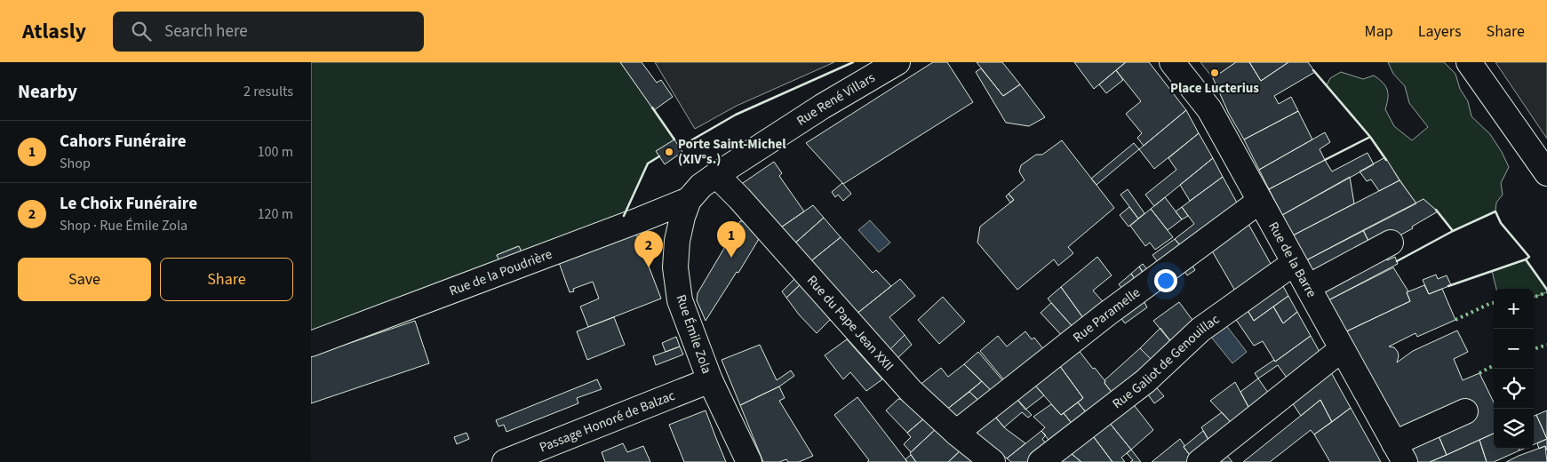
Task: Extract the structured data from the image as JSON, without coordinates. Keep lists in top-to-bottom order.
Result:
{
  "streets": {
    "main road": [
      "Rue René Villars",
      "Rue de la Barre",
      "Rue de la Poudrière",
      "Rue Paramelle",
      "Rue du Pape Jean XXII",
      "Rue Émile Zola",
      "Rue Galiot de Genouillac",
      "Passage Honoré de Balzac"
    ]
  },
  "crossings": [
    ["Rue René Villars", "Rue de la Poudrière"],
    ["Rue René Villars", "Rue du Pape Jean XXII"],
    ["Rue René Villars", "Rue Émile Zola"],
    ["Rue de la Barre", "Rue Paramelle"],
    ["Rue de la Barre", "Rue Galiot de Genouillac"],
    ["Rue de la Poudrière", "Rue Émile Zola"],
    ["Rue Paramelle", "Rue du Pape Jean XXII"],
    ["Rue Émile Zola", "Passage Honoré de Balzac"]
  ],
  "places": ["Place Lucterius", "Porte Saint-Michel (XIV°s.)"],
  "page": {
    "header": "Atlasly",
    "search": "Search here",
    "nav": ["Map", "Layers", "Share"],
    "heading": ["Nearby", "2 results"],
    "list": [
      {
        "mark": "1",
        "name": "Cahors Funéraire",
        "note": "Shop",
        "value": "100 m"
      },
      {
        "mark": "2",
        "name": "Le Choix Funéraire",
        "note": "Shop · Rue Émile Zola",
        "value": "120 m"
      }
    ],
    "pins": ["1", "2"],
    "buttons": ["Save", "Share"],
    "map_buttons": ["+", "−"]
  }
}
